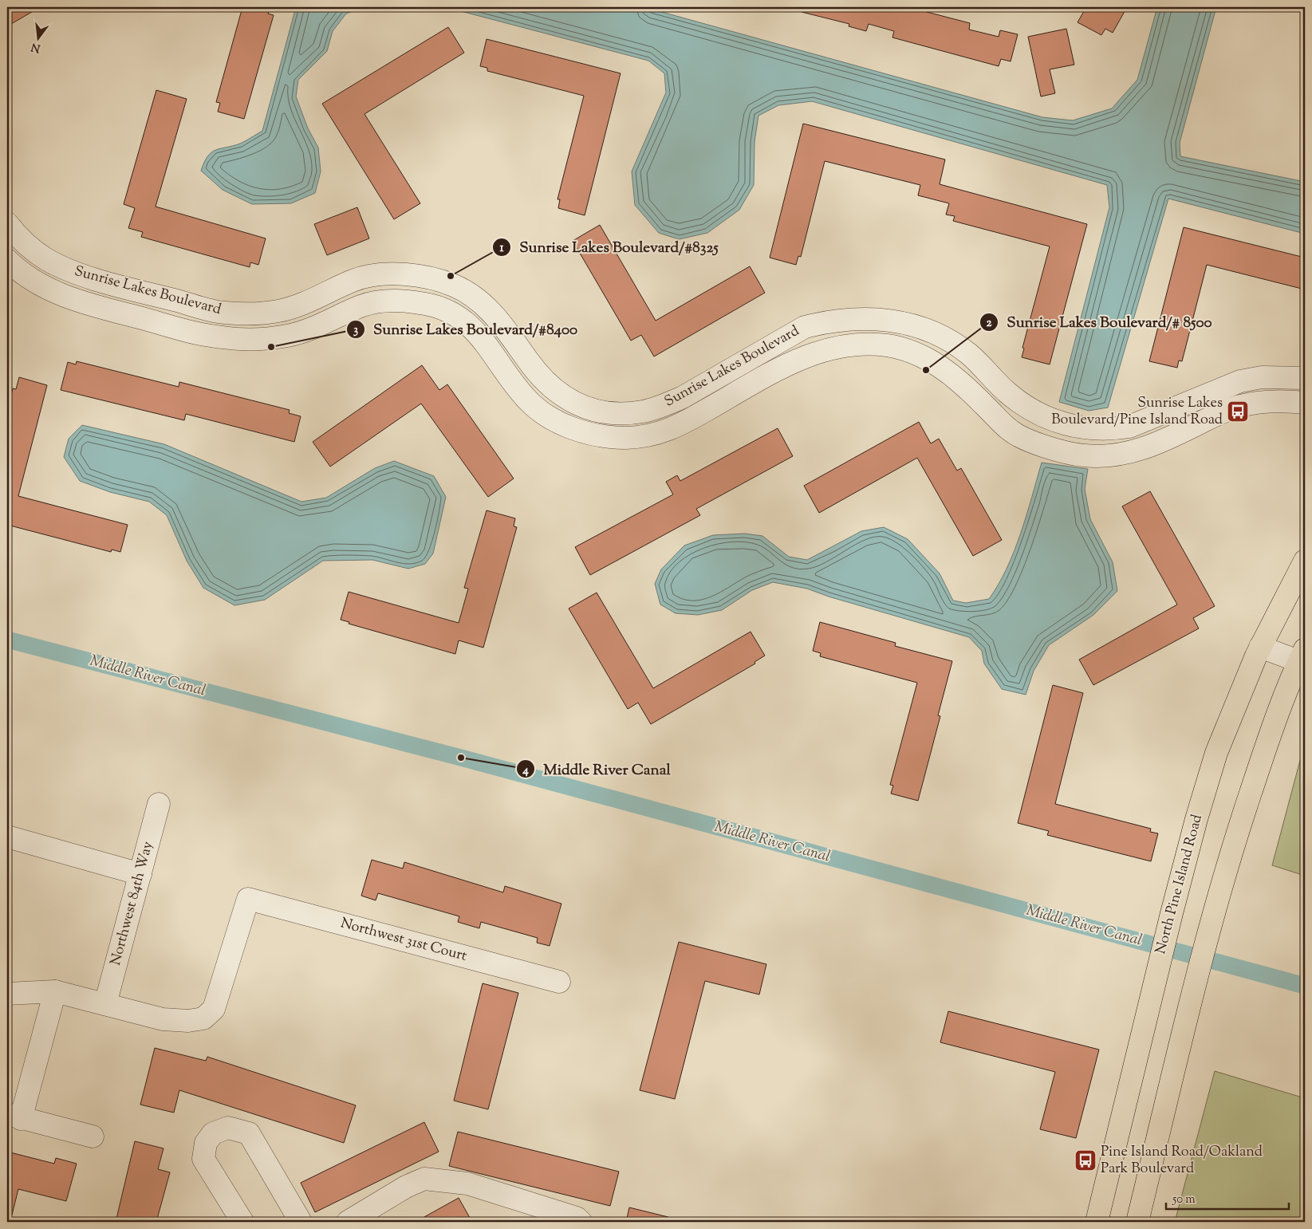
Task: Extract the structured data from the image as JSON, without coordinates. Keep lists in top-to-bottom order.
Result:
{
  "streets": {
    "main road": ["North Pine Island Road"],
    "street": ["Sunrise Lakes Boulevard", "Northwest 84th Way", "Northwest 31st Court"]
  },
  "crossings": [
    ["Northwest 84th Way", "Northwest 31st Court"]
  ],
  "water": ["Middle River Canal"],
  "places": {
    "other": [
      "Sunrise Lakes Boulevard/#8325",
      "Sunrise Lakes Boulevard/#8400",
      "Sunrise Lakes Boulevard/# 8500",
      "Middle River Canal"
    ],
    "bus stop": ["Sunrise Lakes Boulevard/Pine Island Road", "Pine Island Road/Oakland Park Boulevard"]
  },
  "scale_bar": "50 m",
  "north": "bottom"
}
